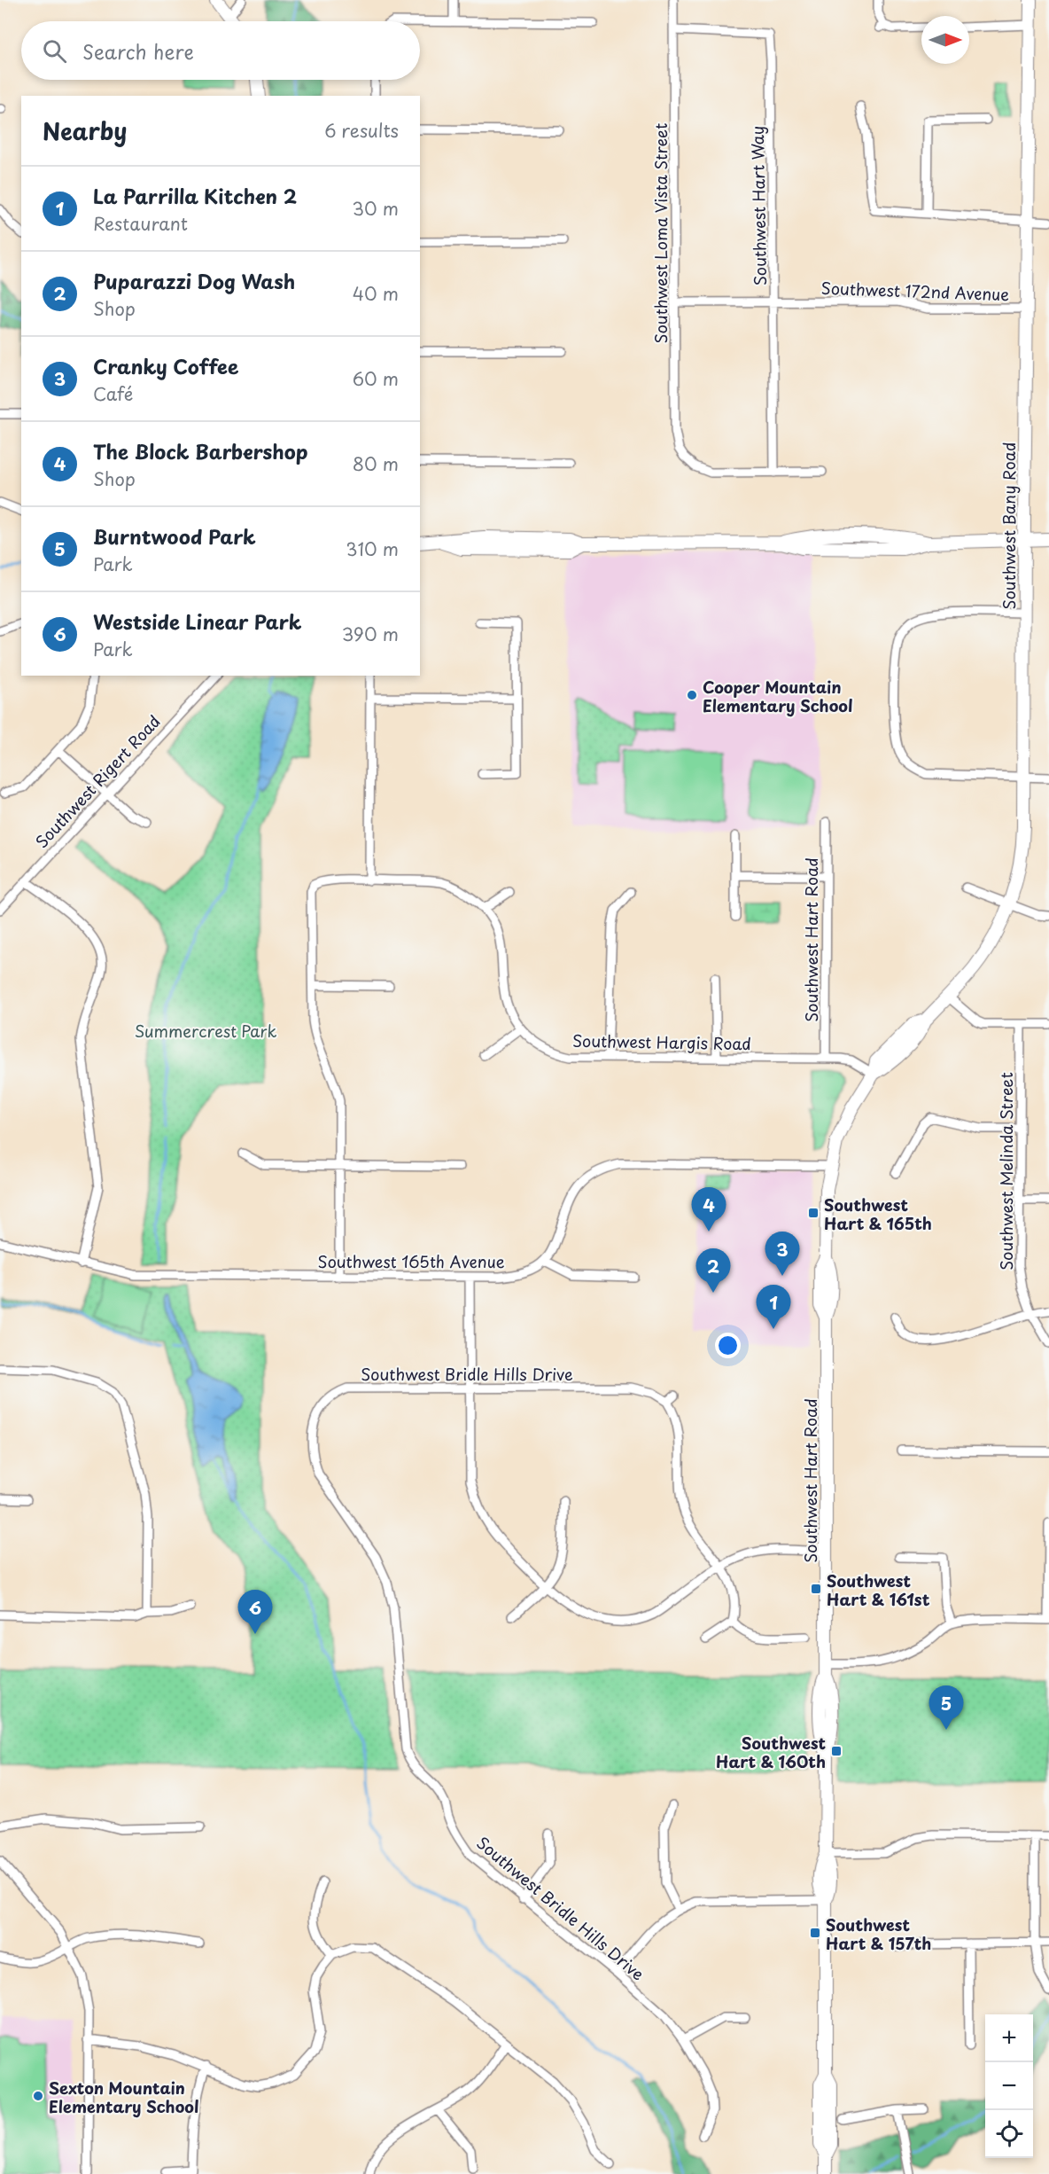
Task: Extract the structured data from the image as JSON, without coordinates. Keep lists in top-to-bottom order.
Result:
{
  "streets": {
    "main road": ["Southwest Bany Road", "Southwest Hart Road"],
    "street": [
      "Southwest Hart Way",
      "Southwest Loma Vista Street",
      "Southwest 172nd Avenue",
      "Southwest Rigert Road",
      "Southwest Hargis Road",
      "Southwest Melinda Street",
      "Southwest 165th Avenue",
      "Southwest Bridle Hills Drive"
    ]
  },
  "crossings": [
    ["Southwest Hart Way", "Southwest Loma Vista Street"],
    ["Southwest Hart Way", "Southwest 172nd Avenue"],
    ["Southwest Loma Vista Street", "Southwest 172nd Avenue"],
    ["Southwest 172nd Avenue", "Southwest Bany Road"],
    ["Southwest Bany Road", "Southwest Hart Road"],
    ["Southwest Bany Road", "Southwest Hargis Road"],
    ["Southwest Hart Road", "Southwest Hargis Road"],
    ["Southwest Hargis Road", "Southwest 165th Avenue"]
  ],
  "parks": ["Summercrest Park"],
  "places": {
    "other": ["Cooper Mountain Elementary School", "Sexton Mountain Elementary School"],
    "transit": [
      "Southwest Hart & 165th",
      "Southwest Hart & 161st",
      "Southwest Hart & 160th",
      "Southwest Hart & 157th"
    ]
  },
  "north": "right",
  "page": {
    "search": "Search here",
    "heading": ["Nearby", "6 results"],
    "list": [
      {
        "mark": "1",
        "name": "La Parrilla Kitchen 2",
        "note": "Restaurant",
        "value": "30 m"
      },
      {
        "mark": "2",
        "name": "Puparazzi Dog Wash",
        "note": "Shop",
        "value": "40 m"
      },
      {
        "mark": "3",
        "name": "Cranky Coffee",
        "note": "Café",
        "value": "60 m"
      },
      {
        "mark": "4",
        "name": "The Block Barbershop",
        "note": "Shop",
        "value": "80 m"
      },
      {
        "mark": "5",
        "name": "Burntwood Park",
        "note": "Park",
        "value": "310 m"
      },
      {
        "mark": "6",
        "name": "Westside Linear Park",
        "note": "Park",
        "value": "390 m"
      }
    ],
    "pins": [
      "4",
      "3",
      "2",
      "1",
      "6",
      "5"
    ],
    "map_buttons": ["+", "−"]
  }
}
